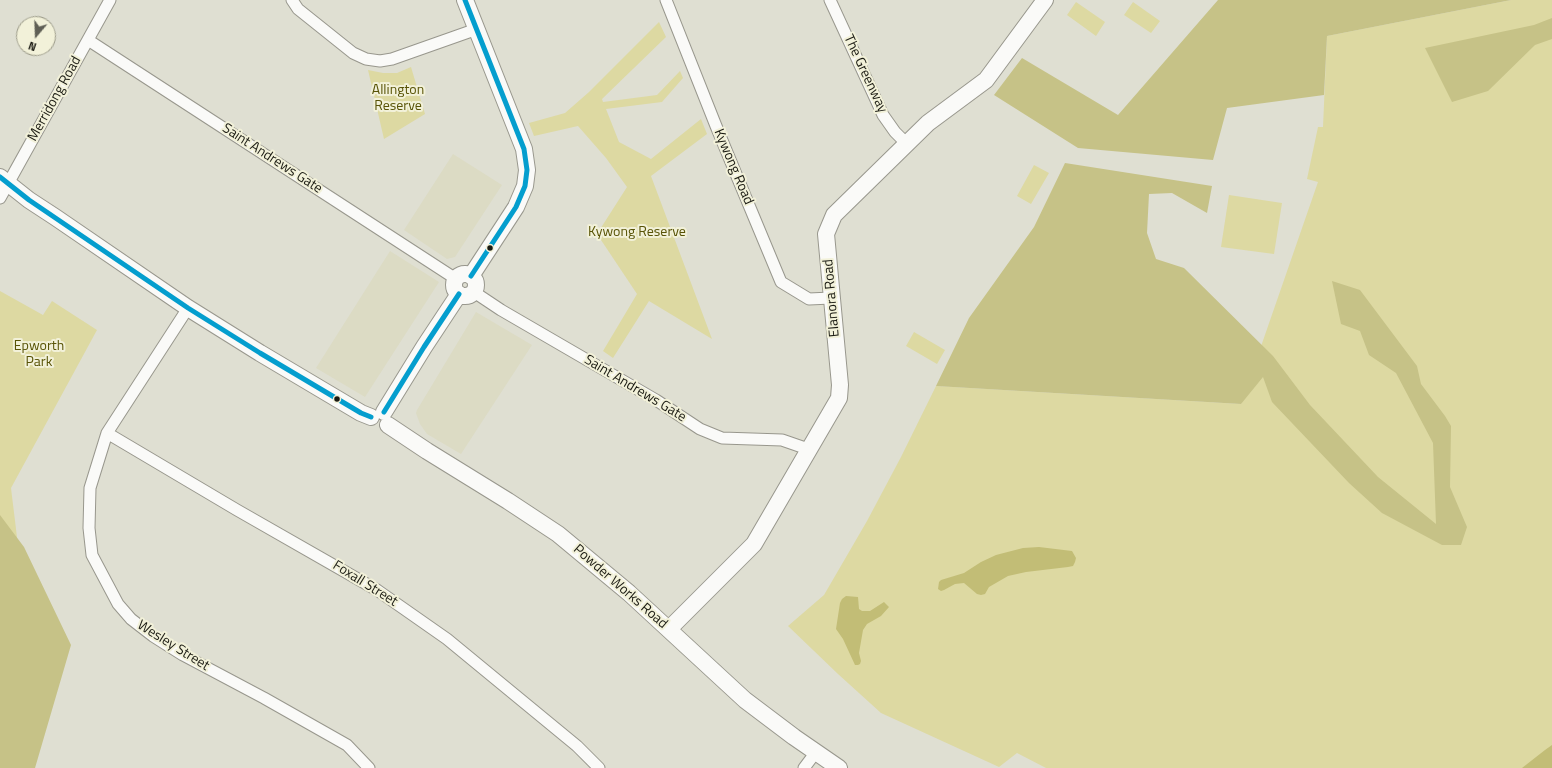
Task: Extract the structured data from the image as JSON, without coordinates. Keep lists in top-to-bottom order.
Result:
{
  "streets": {
    "street": [
      "The Greenway",
      "Merridong Road",
      "Saint Andrews Gate",
      "Kywong Road",
      "Elanora Road",
      "Foxall Street",
      "Powder Works Road",
      "Wesley Street"
    ]
  },
  "crossings": [
    ["The Greenway", "Elanora Road"],
    ["Merridong Road", "Saint Andrews Gate"],
    ["Merridong Road", "Powder Works Road"],
    ["Saint Andrews Gate", "Elanora Road"],
    ["Kywong Road", "Elanora Road"],
    ["Elanora Road", "Powder Works Road"],
    ["Foxall Street", "Wesley Street"],
    ["Powder Works Road", "Wesley Street"]
  ],
  "parks": ["Allington Reserve", "Kywong Reserve", "Epworth Park"],
  "north": "bottom"
}
